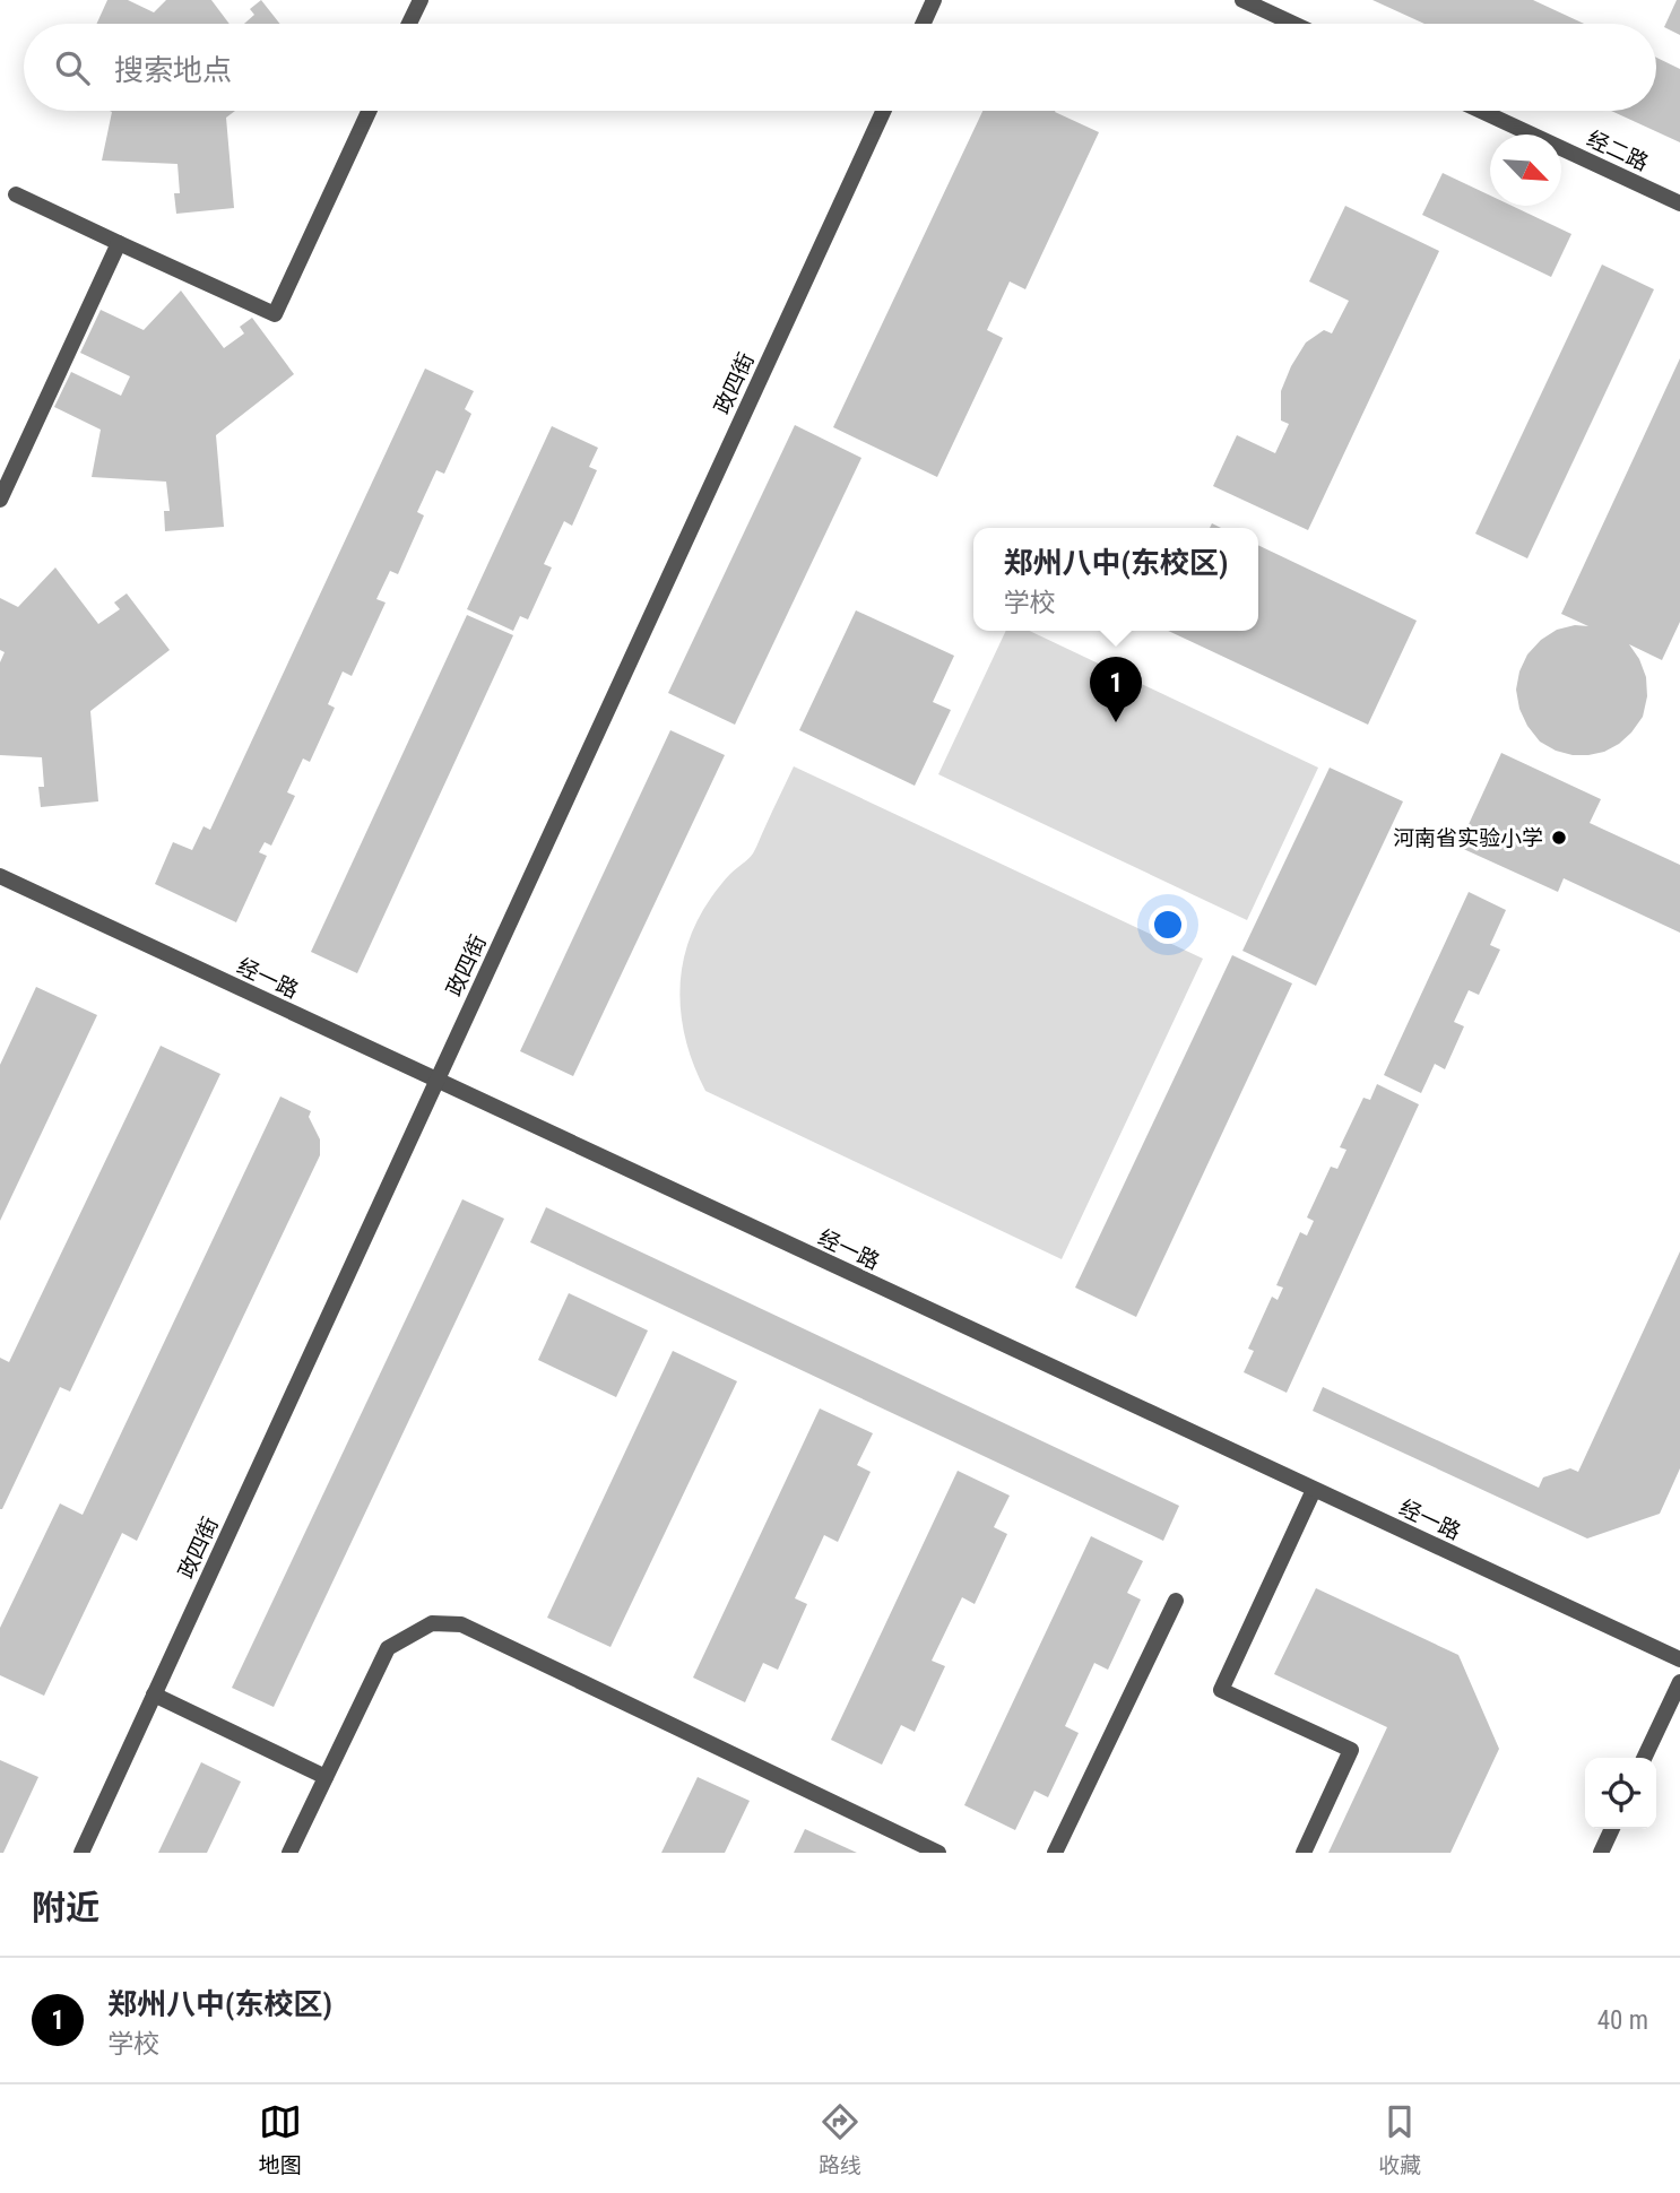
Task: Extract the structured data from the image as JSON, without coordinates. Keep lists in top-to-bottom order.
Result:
{
  "streets": {
    "street": ["经二路", "政四街", "经一路"]
  },
  "crossings": [
    ["政四街", "经一路"]
  ],
  "places": ["河南省实验小学"],
  "north": "bottom right",
  "page": {
    "search": "搜索地点",
    "popup": ["郑州八中(东校区)", "学校"],
    "pins": "1",
    "heading": "附近",
    "list": [
      {
        "mark": "1",
        "name": "郑州八中(东校区)",
        "note": "学校",
        "value": "40 m"
      }
    ],
    "nav": ["地图", "路线", "收藏"]
  }
}
